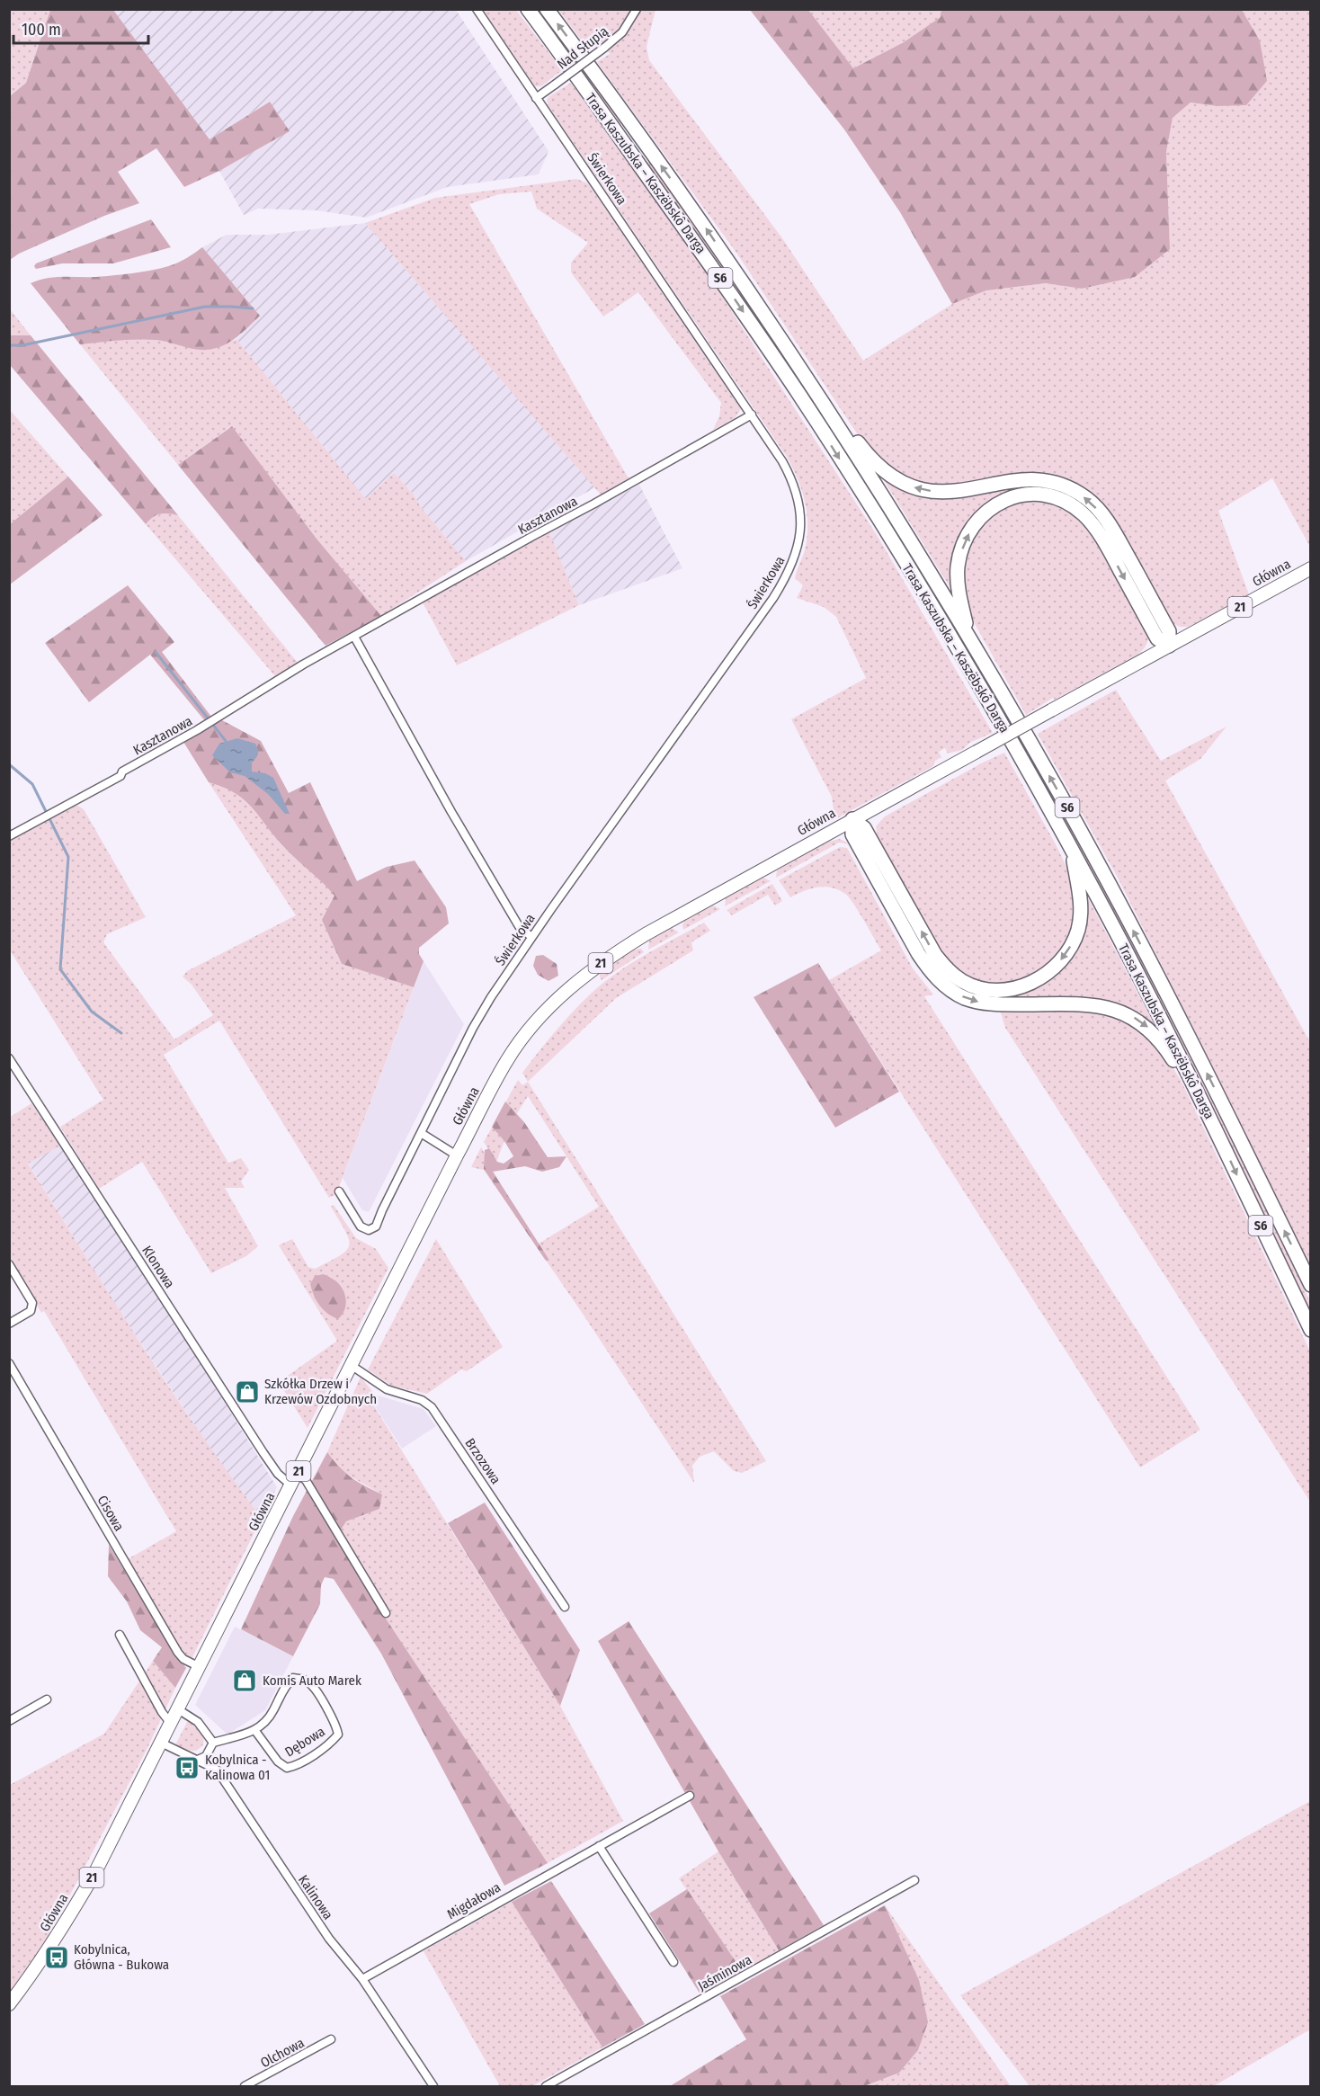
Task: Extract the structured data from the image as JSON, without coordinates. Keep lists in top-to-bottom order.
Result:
{
  "streets": {
    "highway": ["Trasa Kaszubska – Kaszëbskô Darga", "S6"],
    "main road": ["Główna", "21"],
    "street": [
      "Nad Słupią",
      "Świerkowa",
      "Kasztanowa",
      "Klonowa",
      "Brzozowa",
      "Cisowa",
      "Dębowa",
      "Kalinowa",
      "Migdałowa",
      "Jaśminowa",
      "Olchowa"
    ]
  },
  "crossings": [
    ["Nad Słupią", "Świerkowa"],
    ["Świerkowa", "Kasztanowa"],
    ["Główna", "Klonowa"],
    ["Główna", "Brzozowa"],
    ["Główna", "Cisowa"],
    ["Główna", "Kalinowa"],
    ["Kalinowa", "Migdałowa"]
  ],
  "places": {
    "shop": ["Szkółka Drzew i Krzewów Ozdobnych", "Komis Auto Marek"],
    "bus stop": ["Kobylnica - Kalinowa 01", "Kobylnica, Główna - Bukowa"]
  },
  "scale_bar": "100 m"
}
